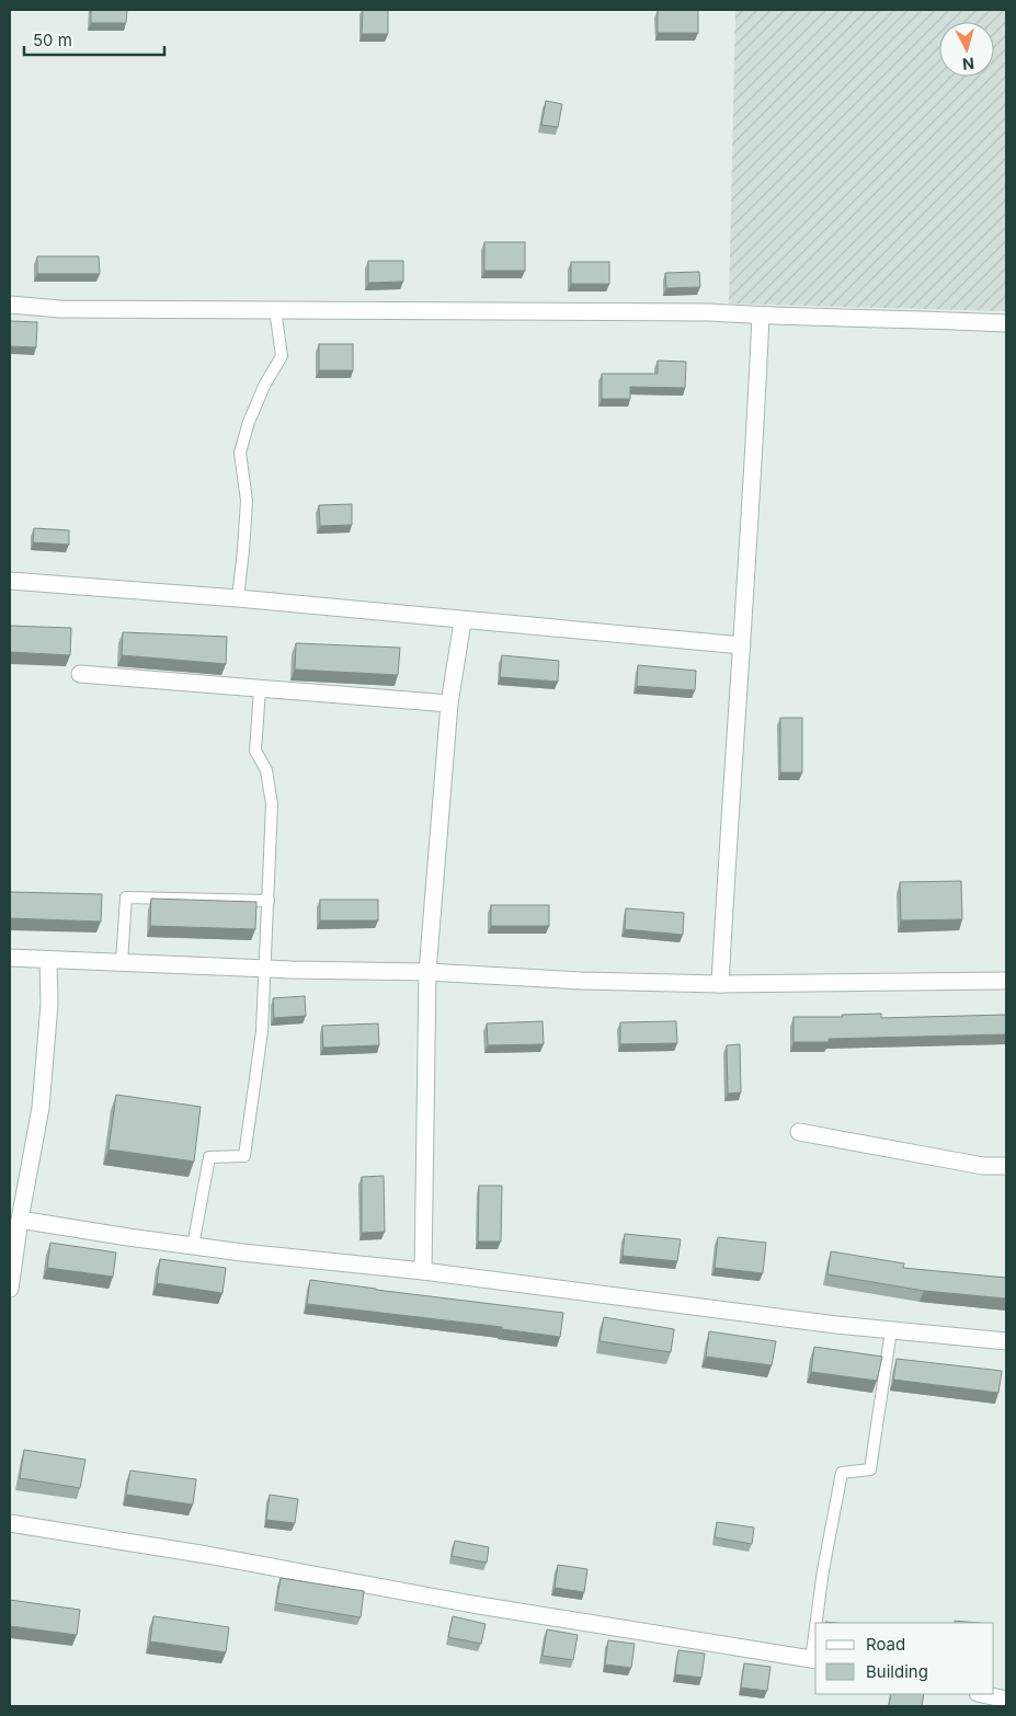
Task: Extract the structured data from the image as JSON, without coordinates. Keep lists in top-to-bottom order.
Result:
{
  "legend": ["Road", "Building"],
  "scale_bar": "50 m",
  "north": "bottom"
}
